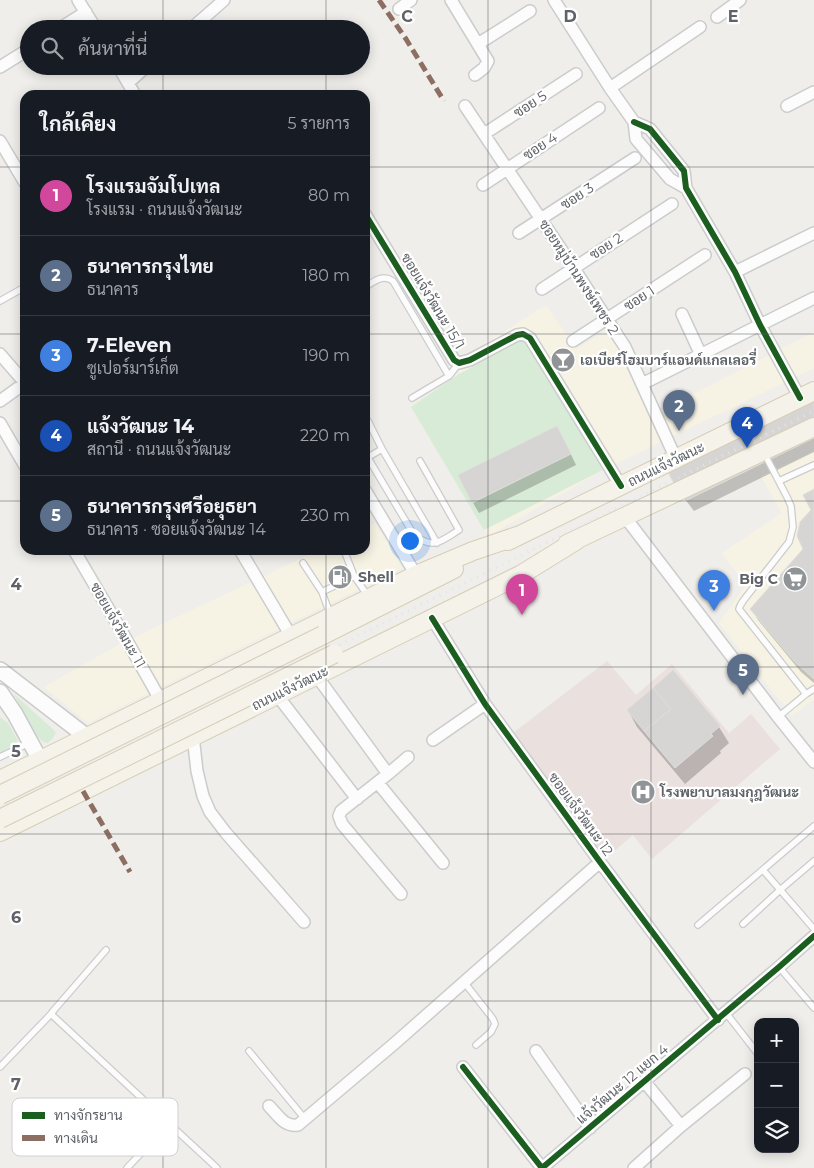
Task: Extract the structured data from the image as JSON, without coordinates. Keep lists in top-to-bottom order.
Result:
{
  "streets": {
    "main road": ["ถนนแจ้งวัฒนะ"],
    "street": [
      "ซอย 5",
      "ซอย 4",
      "ซอย 3",
      "ซอย 2",
      "ซอยหมู่บ้านพงษ์เพชร 2",
      "ซอย 1",
      "ซอยแจ้งวัฒนะ 15/1",
      "ซอยแจ้งวัฒนะ 11",
      "ซอยแจ้งวัฒนะ 12",
      "แจ้งวัฒนะ 12 แยก 4"
    ]
  },
  "crossings": [
    ["ซอย 5", "ซอยหมู่บ้านพงษ์เพชร 2"],
    ["ซอย 4", "ซอยหมู่บ้านพงษ์เพชร 2"],
    ["ซอย 3", "ซอยหมู่บ้านพงษ์เพชร 2"],
    ["ซอย 2", "ซอยหมู่บ้านพงษ์เพชร 2"],
    ["ซอยหมู่บ้านพงษ์เพชร 2", "ซอย 1"],
    ["ซอยหมู่บ้านพงษ์เพชร 2", "ถนนแจ้งวัฒนะ"],
    ["ซอยแจ้งวัฒนะ 15/1", "ถนนแจ้งวัฒนะ"],
    ["ถนนแจ้งวัฒนะ", "ซอยแจ้งวัฒนะ 11"],
    ["ถนนแจ้งวัฒนะ", "ซอยแจ้งวัฒนะ 12"],
    ["ซอยแจ้งวัฒนะ 12", "แจ้งวัฒนะ 12 แยก 4"]
  ],
  "places": {
    "bar": ["เอเบียร์โฮมบาร์แอนด์แกลเลอรี่"],
    "fuel station": ["Shell"],
    "supermarket": ["Big C"],
    "hospital": ["โรงพยาบาลมงกุฎวัฒนะ"]
  },
  "legend": ["ทางจักรยาน", "ทางเดิน"],
  "page": {
    "search": "ค้นหาที่นี่",
    "heading": ["ใกล้เคียง", "5 รายการ"],
    "list": [
      {
        "mark": "1",
        "name": "โรงแรมจัมโปเทล",
        "note": "โรงแรม · ถนนแจ้งวัฒนะ",
        "value": "80 m"
      },
      {
        "mark": "2",
        "name": "ธนาคารกรุงไทย",
        "note": "ธนาคาร",
        "value": "180 m"
      },
      {
        "mark": "3",
        "name": "7-Eleven",
        "note": "ซูเปอร์มาร์เก็ต",
        "value": "190 m"
      },
      {
        "mark": "4",
        "name": "แจ้งวัฒนะ 14",
        "note": "สถานี · ถนนแจ้งวัฒนะ",
        "value": "220 m"
      },
      {
        "mark": "5",
        "name": "ธนาคารกรุงศรีอยุธยา",
        "note": "ธนาคาร · ซอยแจ้งวัฒนะ 14",
        "value": "230 m"
      }
    ],
    "pins": [
      "2",
      "4",
      "3",
      "1",
      "5"
    ],
    "map_buttons": ["+", "−"]
  },
  "grid": {
    "columns": ["C", "D", "E"],
    "rows": [
      "4",
      "5",
      "6",
      "7"
    ]
  }
}
